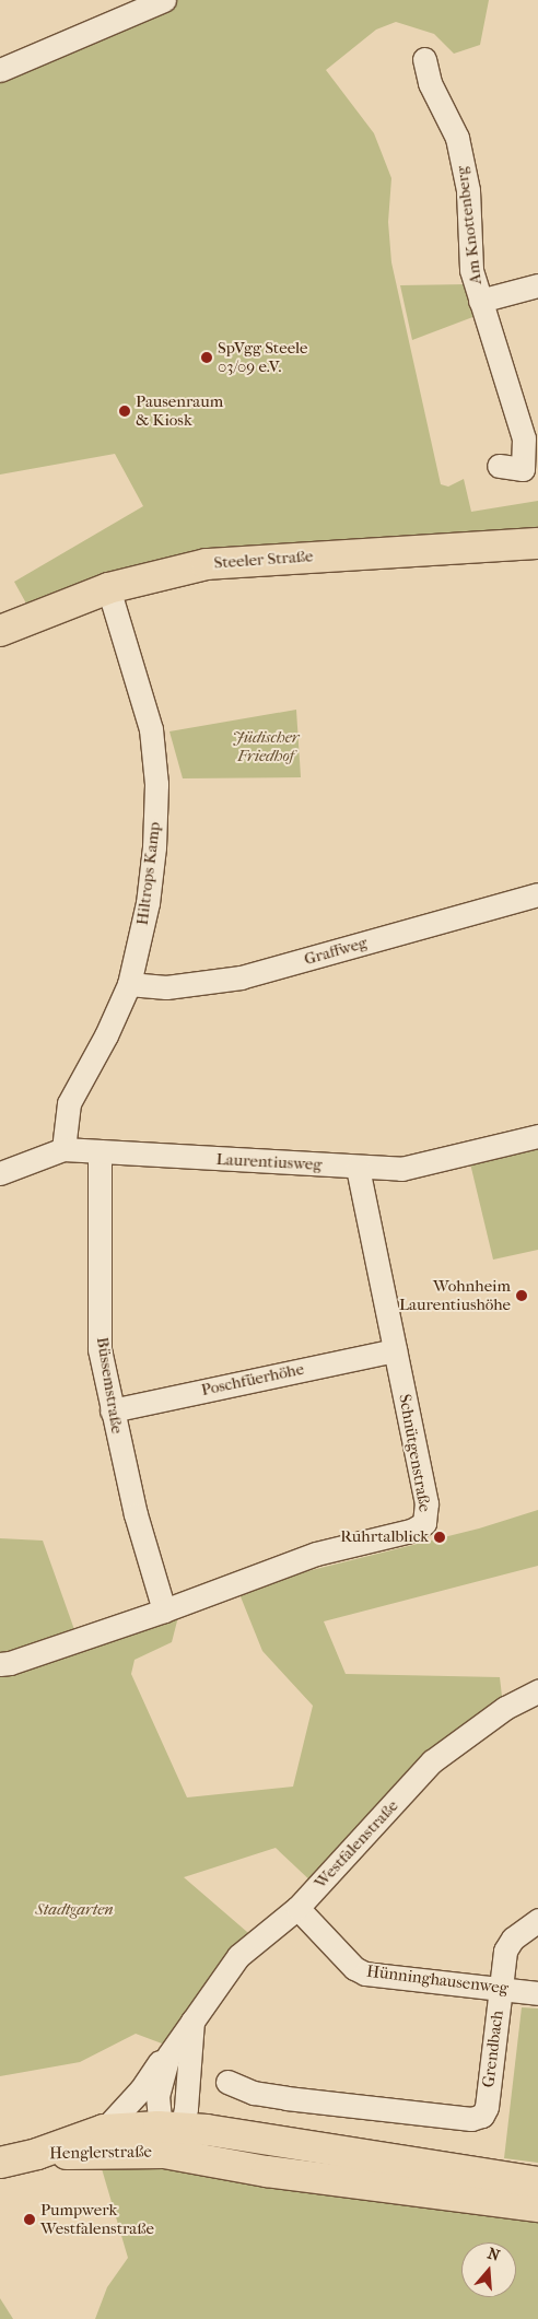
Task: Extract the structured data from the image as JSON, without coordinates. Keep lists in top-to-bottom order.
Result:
{
  "streets": {
    "main road": ["Steeler Straße", "Henglerstraße"],
    "street": [
      "Am Knottenberg",
      "Hiltrops Kamp",
      "Graffweg",
      "Laurentiusweg",
      "Poschfüerhöhe",
      "Büssemstraße",
      "Schnütgenstraße",
      "Westfalenstraße",
      "Hünninghausenweg",
      "Grendbach"
    ]
  },
  "crossings": [
    ["Steeler Straße", "Hiltrops Kamp"],
    ["Hiltrops Kamp", "Graffweg"],
    ["Hiltrops Kamp", "Laurentiusweg"],
    ["Laurentiusweg", "Büssemstraße"],
    ["Laurentiusweg", "Schnütgenstraße"],
    ["Poschfüerhöhe", "Büssemstraße"],
    ["Poschfüerhöhe", "Schnütgenstraße"],
    ["Büssemstraße", "Schnütgenstraße"],
    ["Westfalenstraße", "Hünninghausenweg"],
    ["Westfalenstraße", "Henglerstraße"],
    ["Hünninghausenweg", "Grendbach"]
  ],
  "parks": ["Jüdischer Friedhof", "Stadtgarten"],
  "places": [
    "SpVgg Steele 03/09 e.V.",
    "Pausenraum & Kiosk",
    "Wohnheim Laurentiushöhe",
    "Ruhrtalblick",
    "Pumpwerk Westfalenstraße"
  ],
  "north": "top"
}
